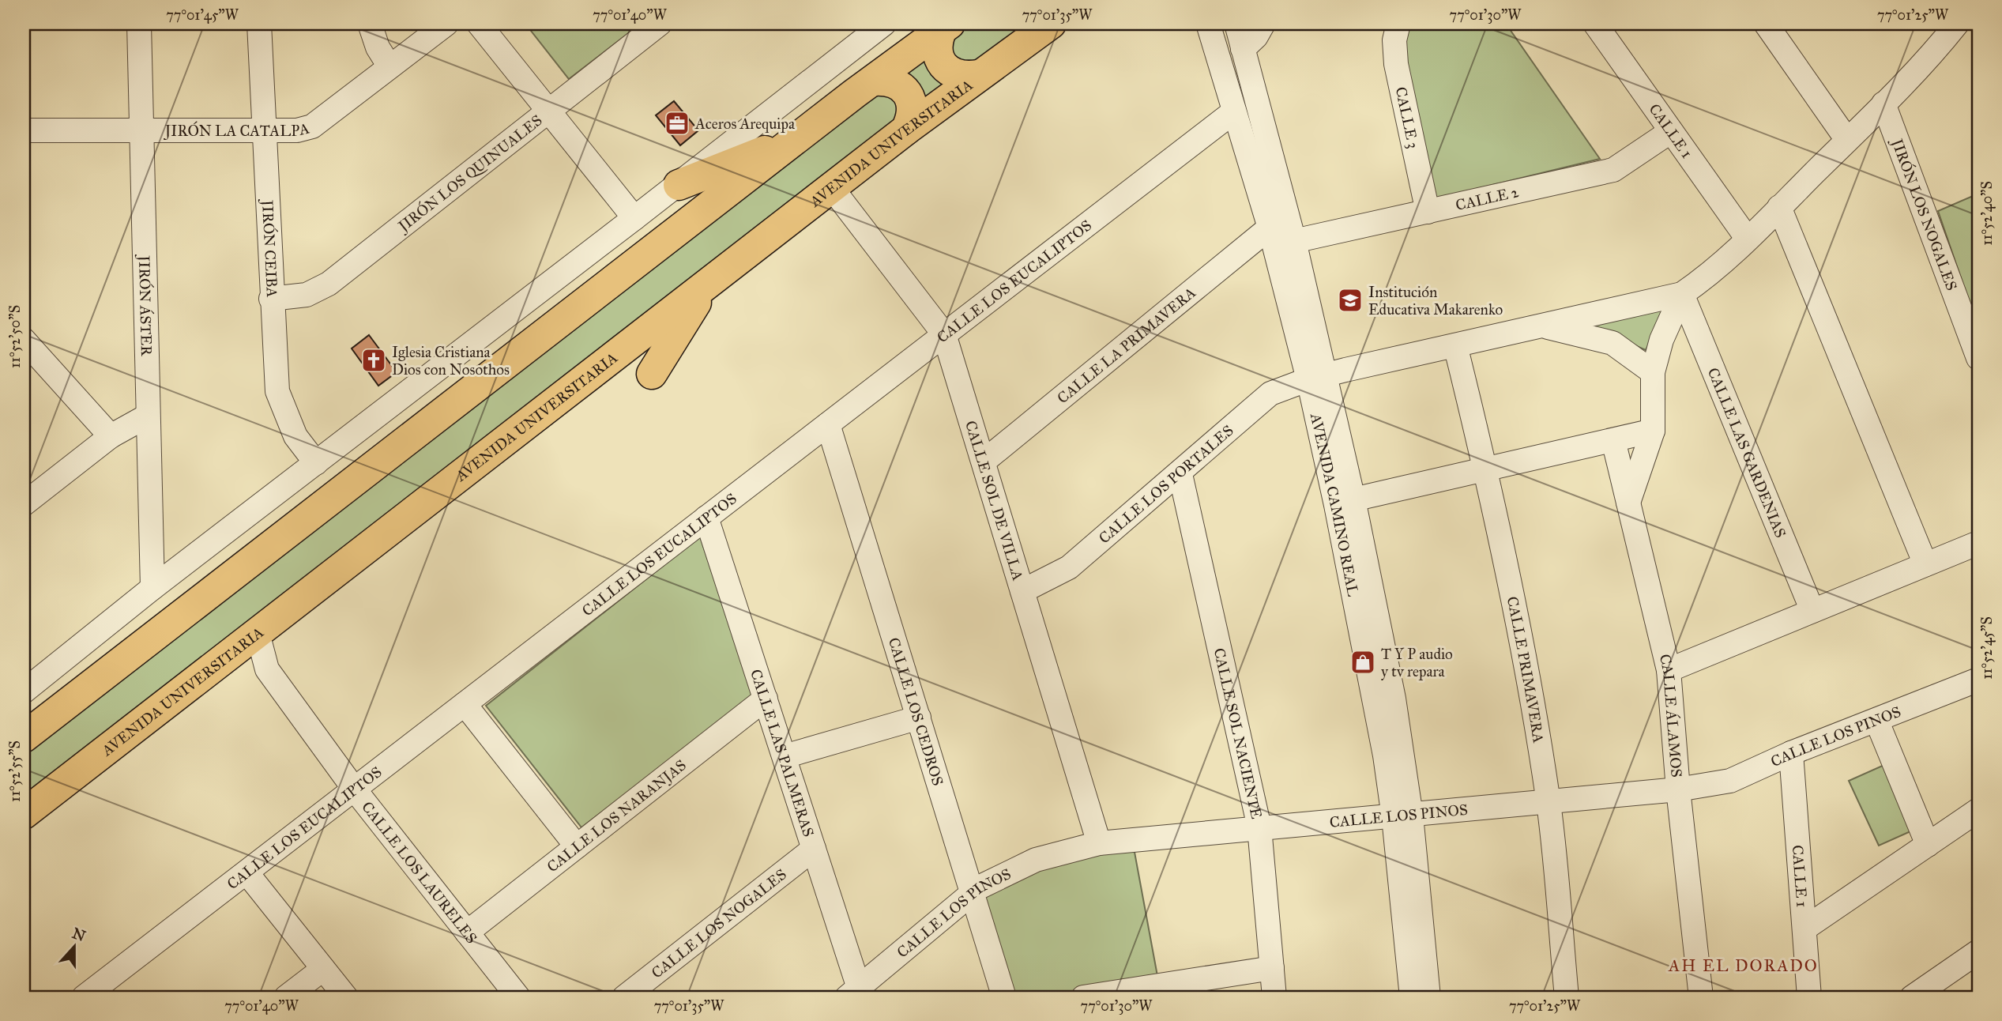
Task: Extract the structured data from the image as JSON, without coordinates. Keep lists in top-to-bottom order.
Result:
{
  "streets": {
    "main road": ["AVENIDA UNIVERSITARIA"],
    "street": [
      "CALLE 3",
      "JIRÓN LA CATALPA",
      "CALLE 1",
      "JIRÓN LOS QUINUALES",
      "CALLE 2",
      "JIRÓN LOS NOGALES",
      "JIRÓN CEIBA",
      "CALLE LOS EUCALIPTOS",
      "JIRÓN ÁSTER",
      "CALLE LA PRIMAVERA",
      "CALLE LAS GARDENIAS",
      "CALLE LOS PORTALES",
      "CALLE SOL DE VILLA",
      "AVENIDA CAMINO REAL",
      "CALLE PRIMAVERA",
      "CALLE LOS CEDROS",
      "CALLE ÁLAMOS",
      "CALLE SOL NACIENTE",
      "CALLE LOS PINOS",
      "CALLE LAS PALMERAS",
      "CALLE LOS NARANJAS",
      "CALLE LOS LAURELES",
      "CALLE LOS NOGALES"
    ]
  },
  "crossings": [
    ["CALLE 3", "CALLE 2"],
    ["JIRÓN LA CATALPA", "JIRÓN CEIBA"],
    ["JIRÓN LA CATALPA", "JIRÓN ÁSTER"],
    ["CALLE 1", "CALLE 2"],
    ["CALLE 1", "CALLE LOS PINOS"],
    ["AVENIDA UNIVERSITARIA", "CALLE SOL DE VILLA"],
    ["AVENIDA UNIVERSITARIA", "CALLE LOS LAURELES"],
    ["JIRÓN LOS QUINUALES", "JIRÓN CEIBA"],
    ["CALLE 2", "AVENIDA CAMINO REAL"],
    ["CALLE LOS EUCALIPTOS", "CALLE SOL DE VILLA"],
    ["CALLE LOS EUCALIPTOS", "AVENIDA CAMINO REAL"],
    ["CALLE LOS EUCALIPTOS", "CALLE LOS CEDROS"],
    ["CALLE LOS EUCALIPTOS", "CALLE LAS PALMERAS"],
    ["CALLE LOS EUCALIPTOS", "CALLE LOS LAURELES"],
    ["CALLE LA PRIMAVERA", "CALLE SOL DE VILLA"],
    ["CALLE LA PRIMAVERA", "AVENIDA CAMINO REAL"],
    ["CALLE LAS GARDENIAS", "CALLE LOS PORTALES"],
    ["CALLE LOS PORTALES", "CALLE SOL DE VILLA"],
    ["CALLE LOS PORTALES", "AVENIDA CAMINO REAL"],
    ["CALLE LOS PORTALES", "CALLE PRIMAVERA"],
    ["CALLE LOS PORTALES", "CALLE SOL NACIENTE"],
    ["CALLE SOL DE VILLA", "CALLE LOS PINOS"],
    ["AVENIDA CAMINO REAL", "CALLE LOS PINOS"],
    ["CALLE PRIMAVERA", "CALLE LOS PINOS"],
    ["CALLE LOS CEDROS", "CALLE LOS PINOS"],
    ["CALLE ÁLAMOS", "CALLE LOS PINOS"],
    ["CALLE SOL NACIENTE", "CALLE LOS PINOS"],
    ["CALLE LOS PINOS", "CALLE LAS PALMERAS"],
    ["CALLE LAS PALMERAS", "CALLE LOS NARANJAS"],
    ["CALLE LAS PALMERAS", "CALLE LOS NOGALES"],
    ["CALLE LOS NARANJAS", "CALLE LOS LAURELES"]
  ],
  "districts": ["AH EL DORADO"],
  "places": {
    "office": ["Aceros Arequipa"],
    "school or university": ["Institución Educativa Makarenko"],
    "church": ["Iglesia Cristiana Dios con Nosothos"],
    "shop": ["T Y P audio y tv repara"]
  },
  "north": "top",
  "coordinates": [
    "77°01'45\"W",
    "77°01'40\"W",
    "77°01'35\"W",
    "77°01'30\"W",
    "77°01'25\"W",
    "11°52'40\"S",
    "11°52'50\"S",
    "11°52'45\"S",
    "11°52'55\"S"
  ]
}
